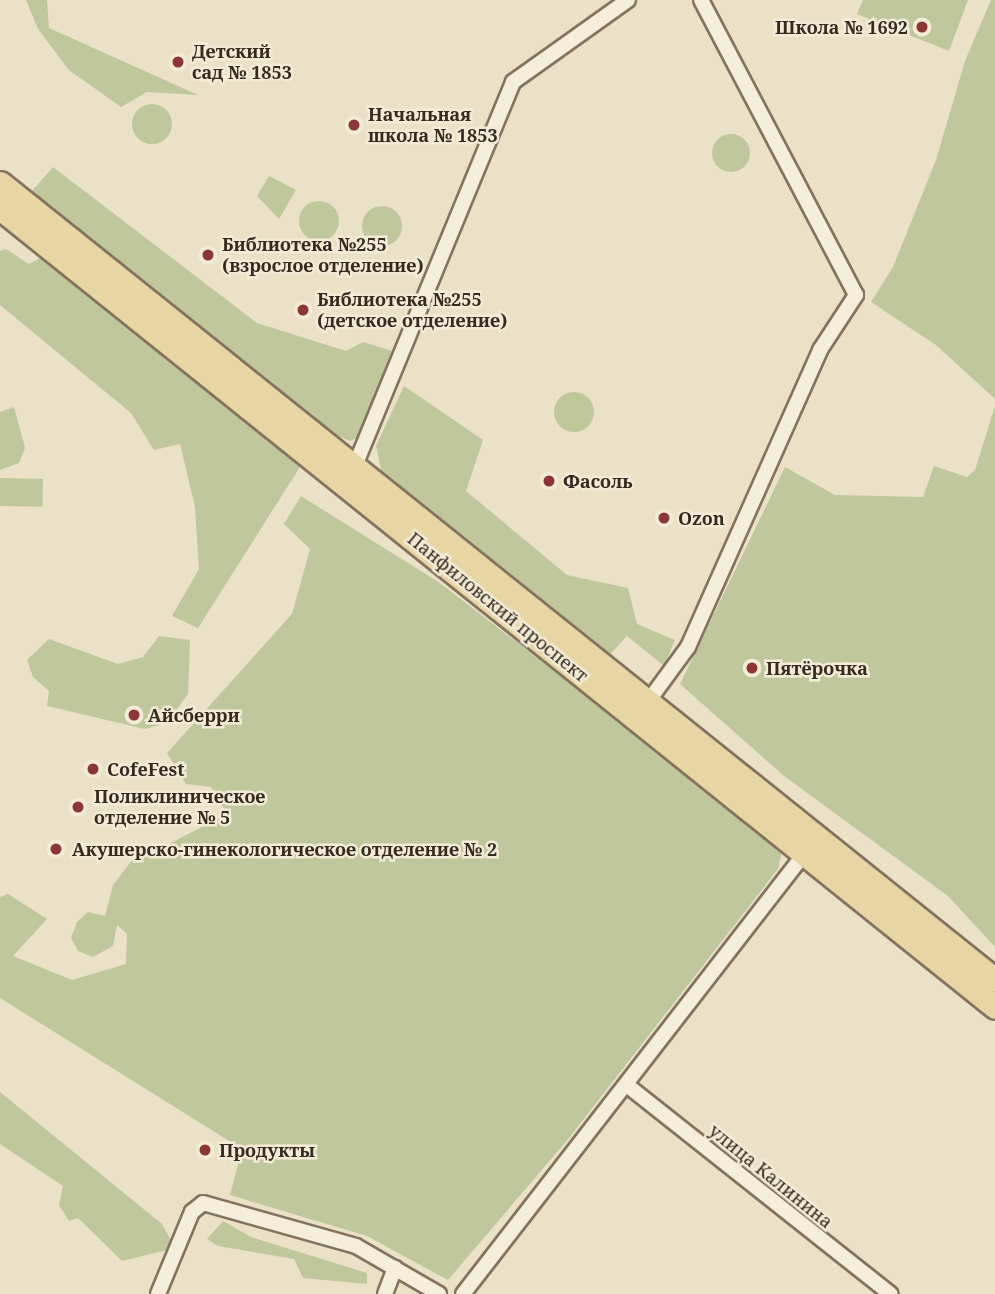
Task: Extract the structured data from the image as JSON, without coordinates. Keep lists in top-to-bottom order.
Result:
{
  "streets": {
    "main road": ["Панфиловский проспект"],
    "street": ["улица Калинина"]
  },
  "places": [
    "Школа № 1692",
    "Детский сад № 1853",
    "Начальная школа № 1853",
    "Библиотека №255 (взрослое отделение)",
    "Библиотека №255 (детское отделение)",
    "Фасоль",
    "Ozon",
    "Пятёрочка",
    "Айсберри",
    "CofeFest",
    "Поликлиническое отделение № 5",
    "Акушерско-гинекологическое отделение № 2",
    "Продукты"
  ]
}
